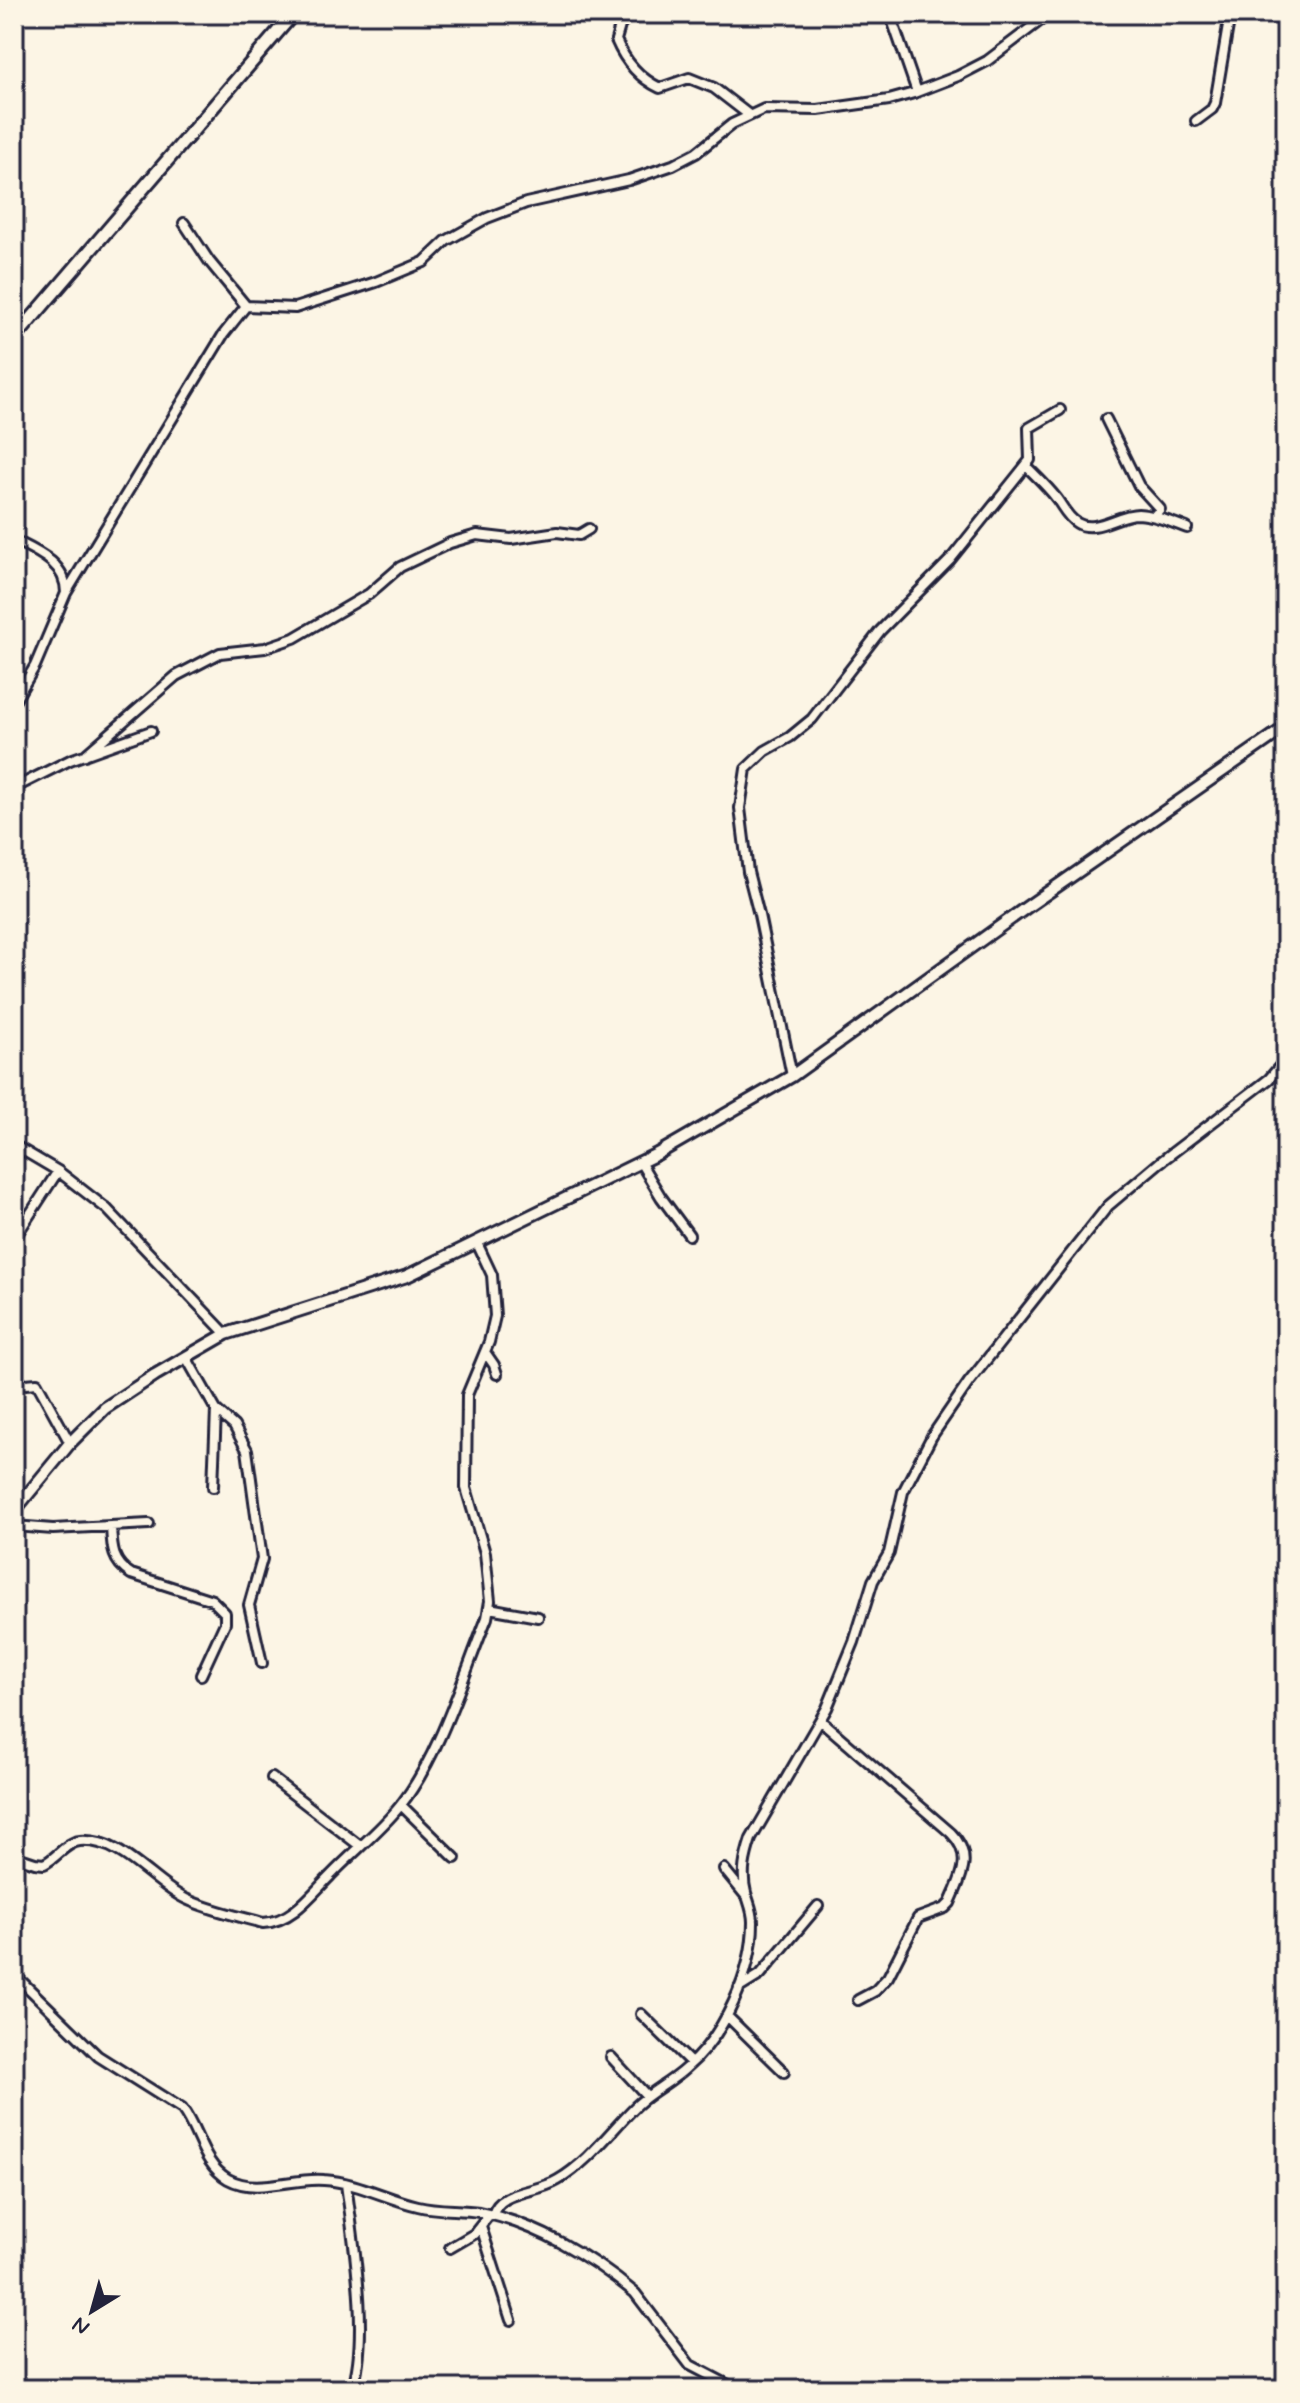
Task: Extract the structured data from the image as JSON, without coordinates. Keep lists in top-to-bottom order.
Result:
{
  "north": "bottom left"
}
